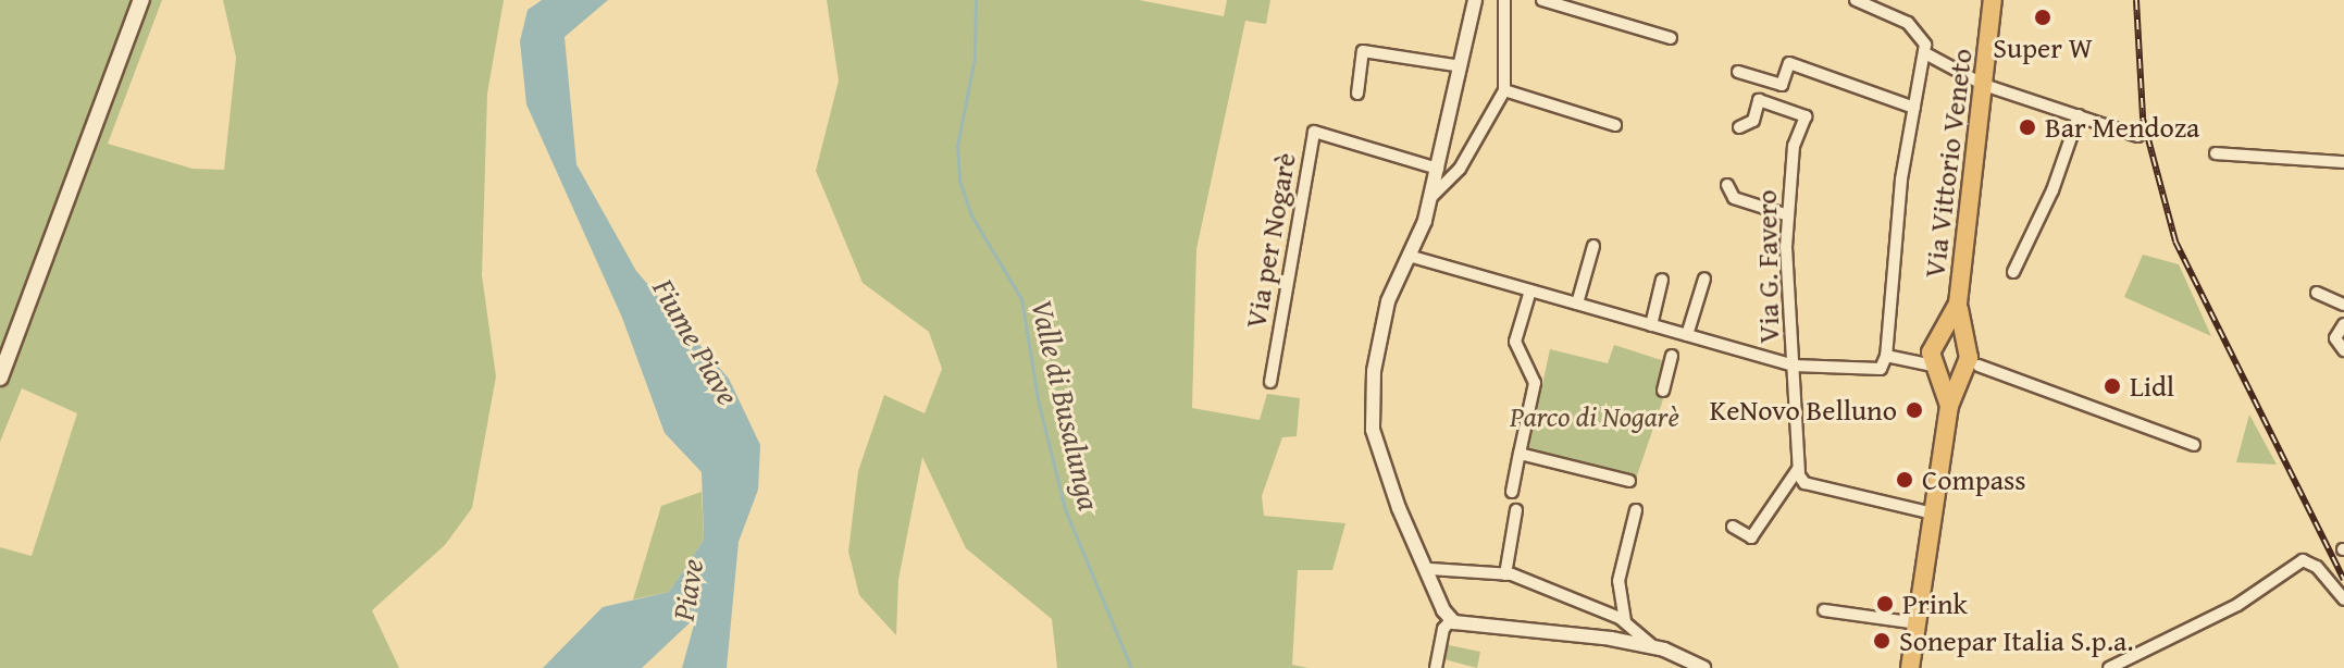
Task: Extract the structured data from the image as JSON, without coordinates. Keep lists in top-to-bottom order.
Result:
{
  "streets": {
    "main road": ["Via Vittorio Veneto"],
    "street": ["Via per Nogarè", "Via G. Favero"]
  },
  "water": ["Fiume Piave", "Valle di Busalunga", "Piave"],
  "parks": ["Parco di Nogarè"],
  "places": [
    "Super W",
    "Bar Mendoza",
    "Lidl",
    "KeNovo Belluno",
    "Compass",
    "Prink",
    "Sonepar Italia S.p.a."
  ]
}
